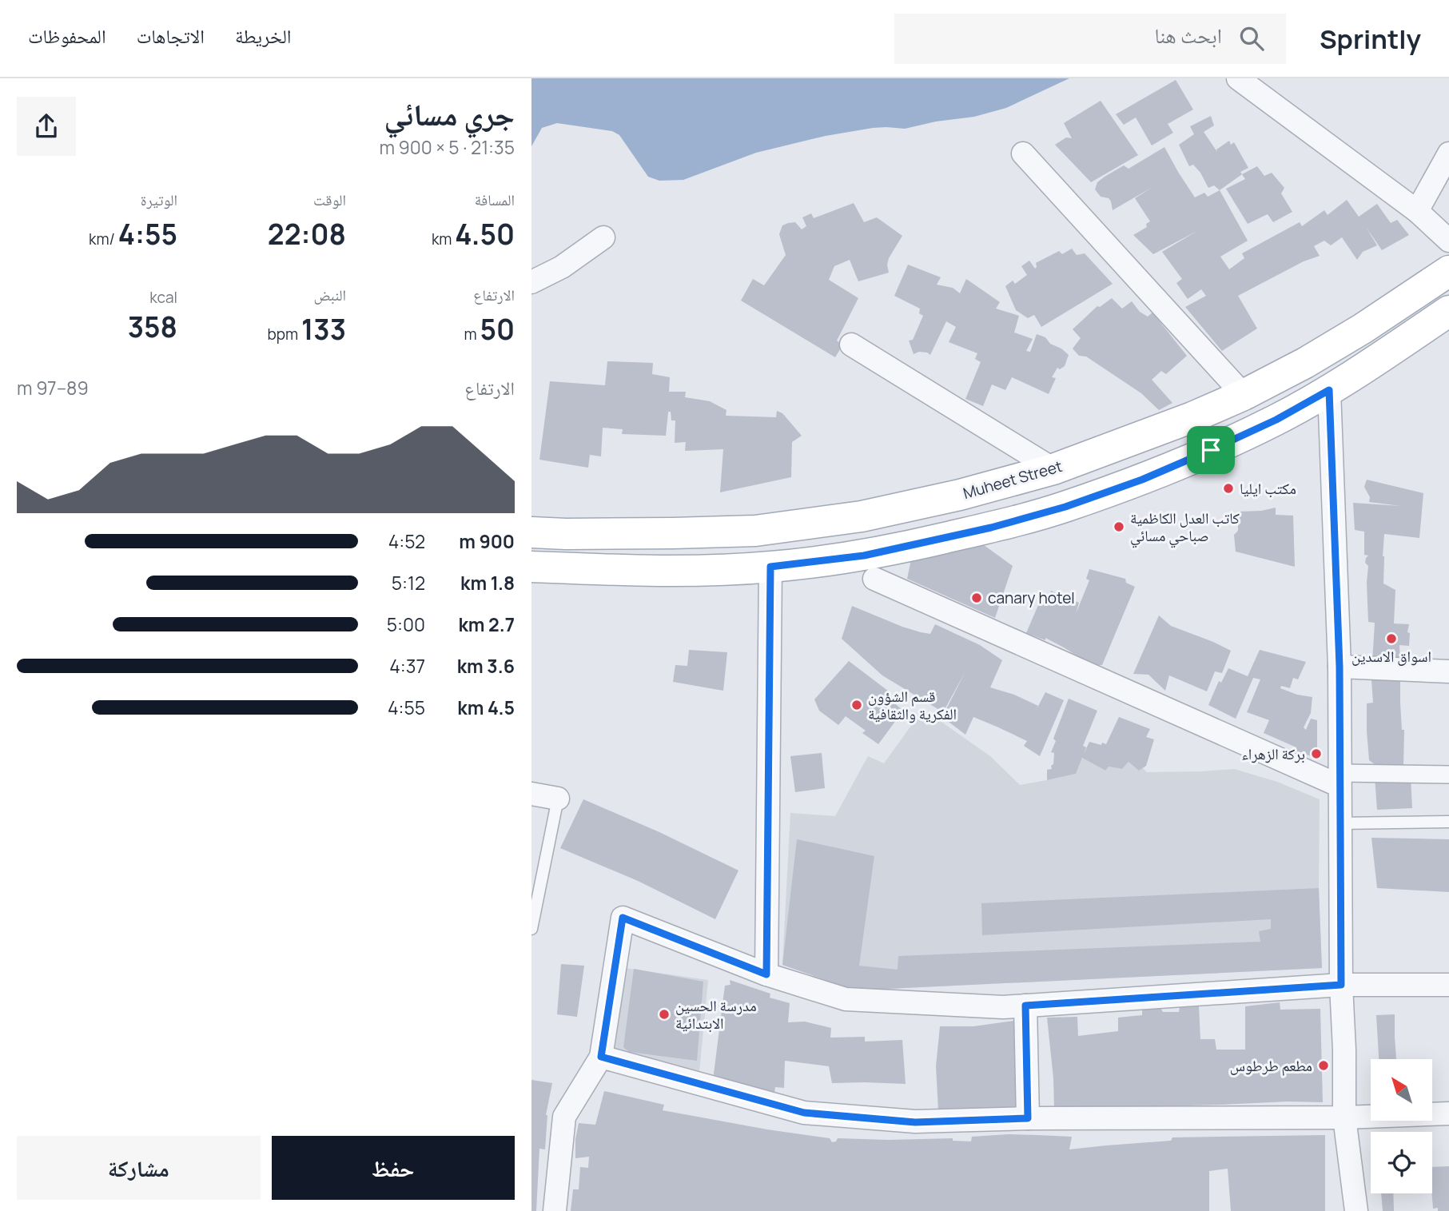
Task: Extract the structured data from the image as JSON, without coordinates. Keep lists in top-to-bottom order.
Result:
{
  "streets": {
    "main road": ["Muheet Street"]
  },
  "places": [
    "مكتب ايليا",
    "كاتب العدل الكاظمية صباحي مسائي",
    "canary hotel",
    "اسواق الاسدين",
    "قسم الشؤون الفكرية والثقافية",
    "بركة الزهراء",
    "مدرسة الحسين الابتدائية",
    "مطعم طرطوس"
  ],
  "north": "top left",
  "page": {
    "header": "Sprintly",
    "search": "ابحث هنا",
    "nav": ["الخريطة", "الاتجاهات", "المحفوظات"],
    "heading": ["جري مسائي", "21:35 · 5 × 900 m"],
    "stats": [
      ["المسافة", "4.50 km"],
      ["الوقت", "22:08"],
      ["الوتيرة", "4:55 /km"],
      ["الارتفاع", "50 m"],
      ["النبض", "133 bpm"],
      ["kcal", "358"]
    ],
    "chart": ["الارتفاع", "89–97 m"],
    "list": [
      {
        "name": "900 m",
        "note": "4:52"
      },
      {
        "name": "1.8 km",
        "note": "5:12"
      },
      {
        "name": "2.7 km",
        "note": "5:00"
      },
      {
        "name": "3.6 km",
        "note": "4:37"
      },
      {
        "name": "4.5 km",
        "note": "4:55"
      }
    ],
    "buttons": ["حفظ", "مشاركة"]
  }
}
